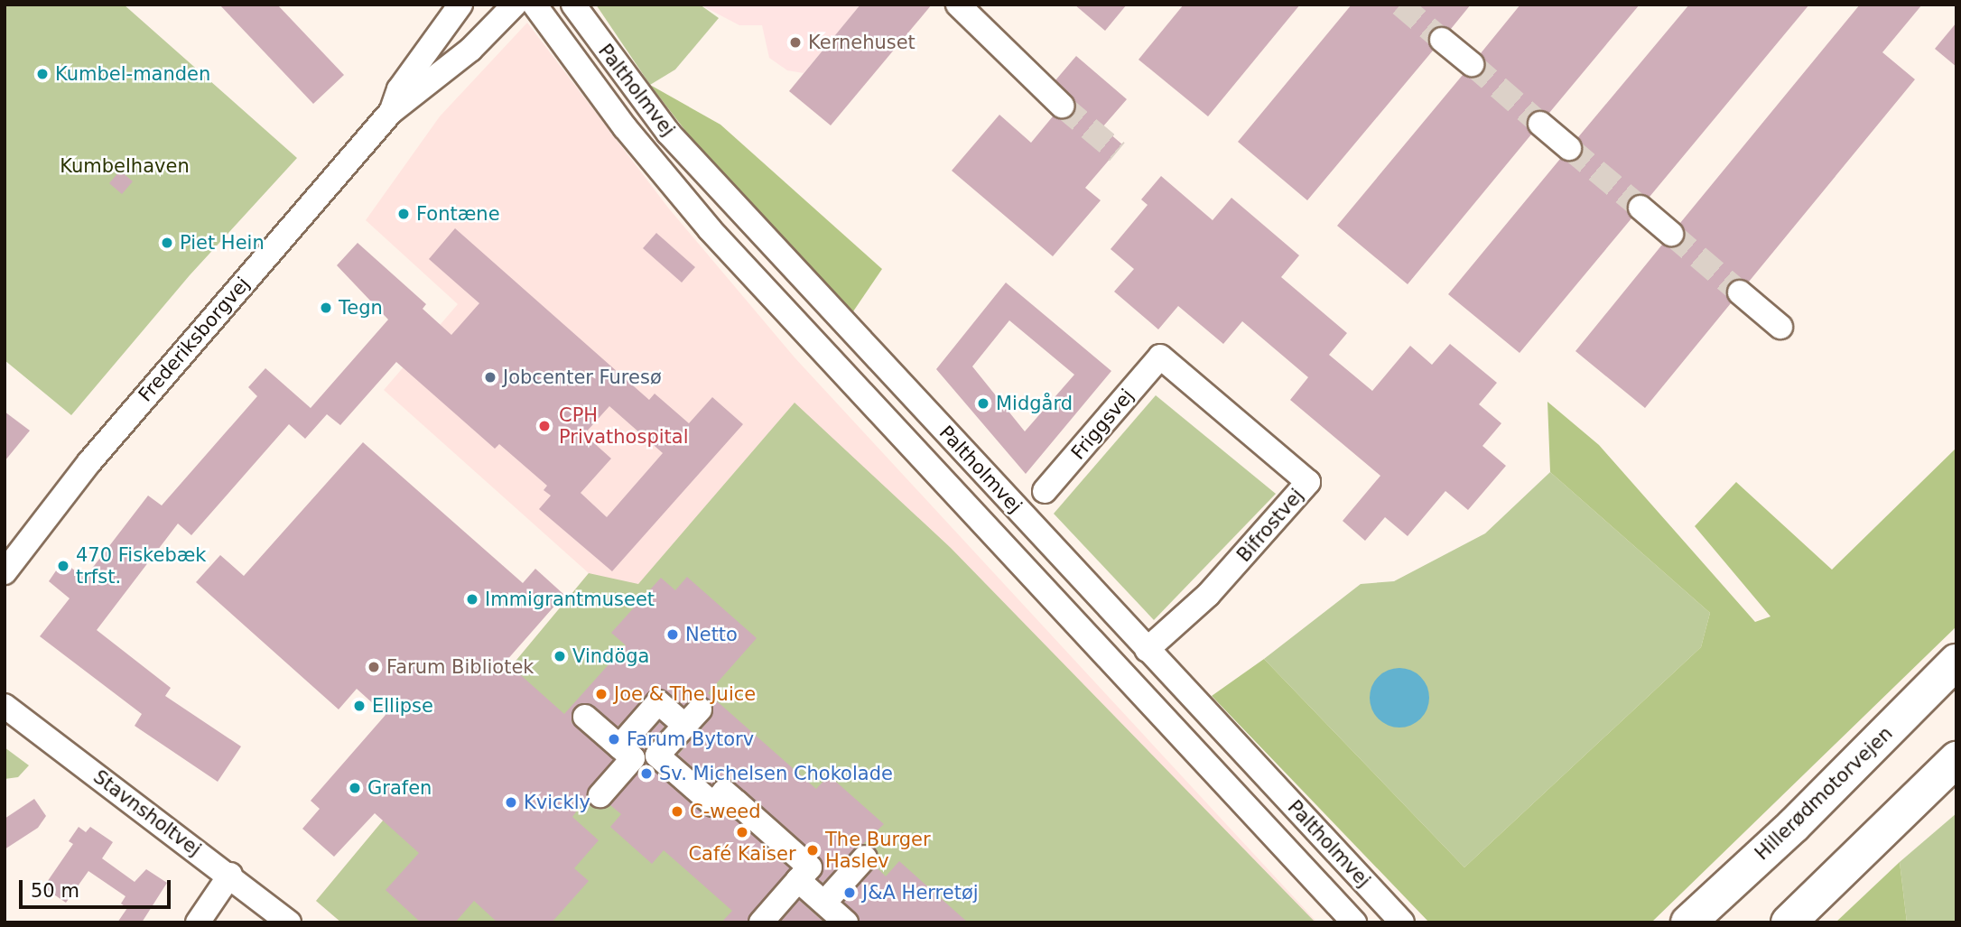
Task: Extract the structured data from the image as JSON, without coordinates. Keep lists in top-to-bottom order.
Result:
{
  "streets": {
    "highway": ["Hillerødmotorvejen"],
    "street": [
      "Paltholmvej",
      "Frederiksborgvej",
      "Friggsvej",
      "Bifrostvej",
      "Stavnsholtvej"
    ]
  },
  "crossings": [
    ["Paltholmvej", "Bifrostvej"],
    ["Friggsvej", "Bifrostvej"]
  ],
  "parks": ["Kumbelhaven"],
  "places": [
    "Kernehuset",
    "Kumbel-manden",
    "Fontæne",
    "Piet Hein",
    "Tegn",
    "Jobcenter Furesø",
    "Midgård",
    "CPH Privathospital",
    "470 Fiskebæk trfst.",
    "Immigrantmuseet",
    "Netto",
    "Vindöga",
    "Farum Bibliotek",
    "Joe & The Juice",
    "Ellipse",
    "Farum Bytorv",
    "Sv. Michelsen Chokolade",
    "Grafen",
    "Kvickly",
    "C-weed",
    "Café Kaiser",
    "The Burger Haslev",
    "J&A Herretøj"
  ],
  "scale_bar": "50 m"
}
